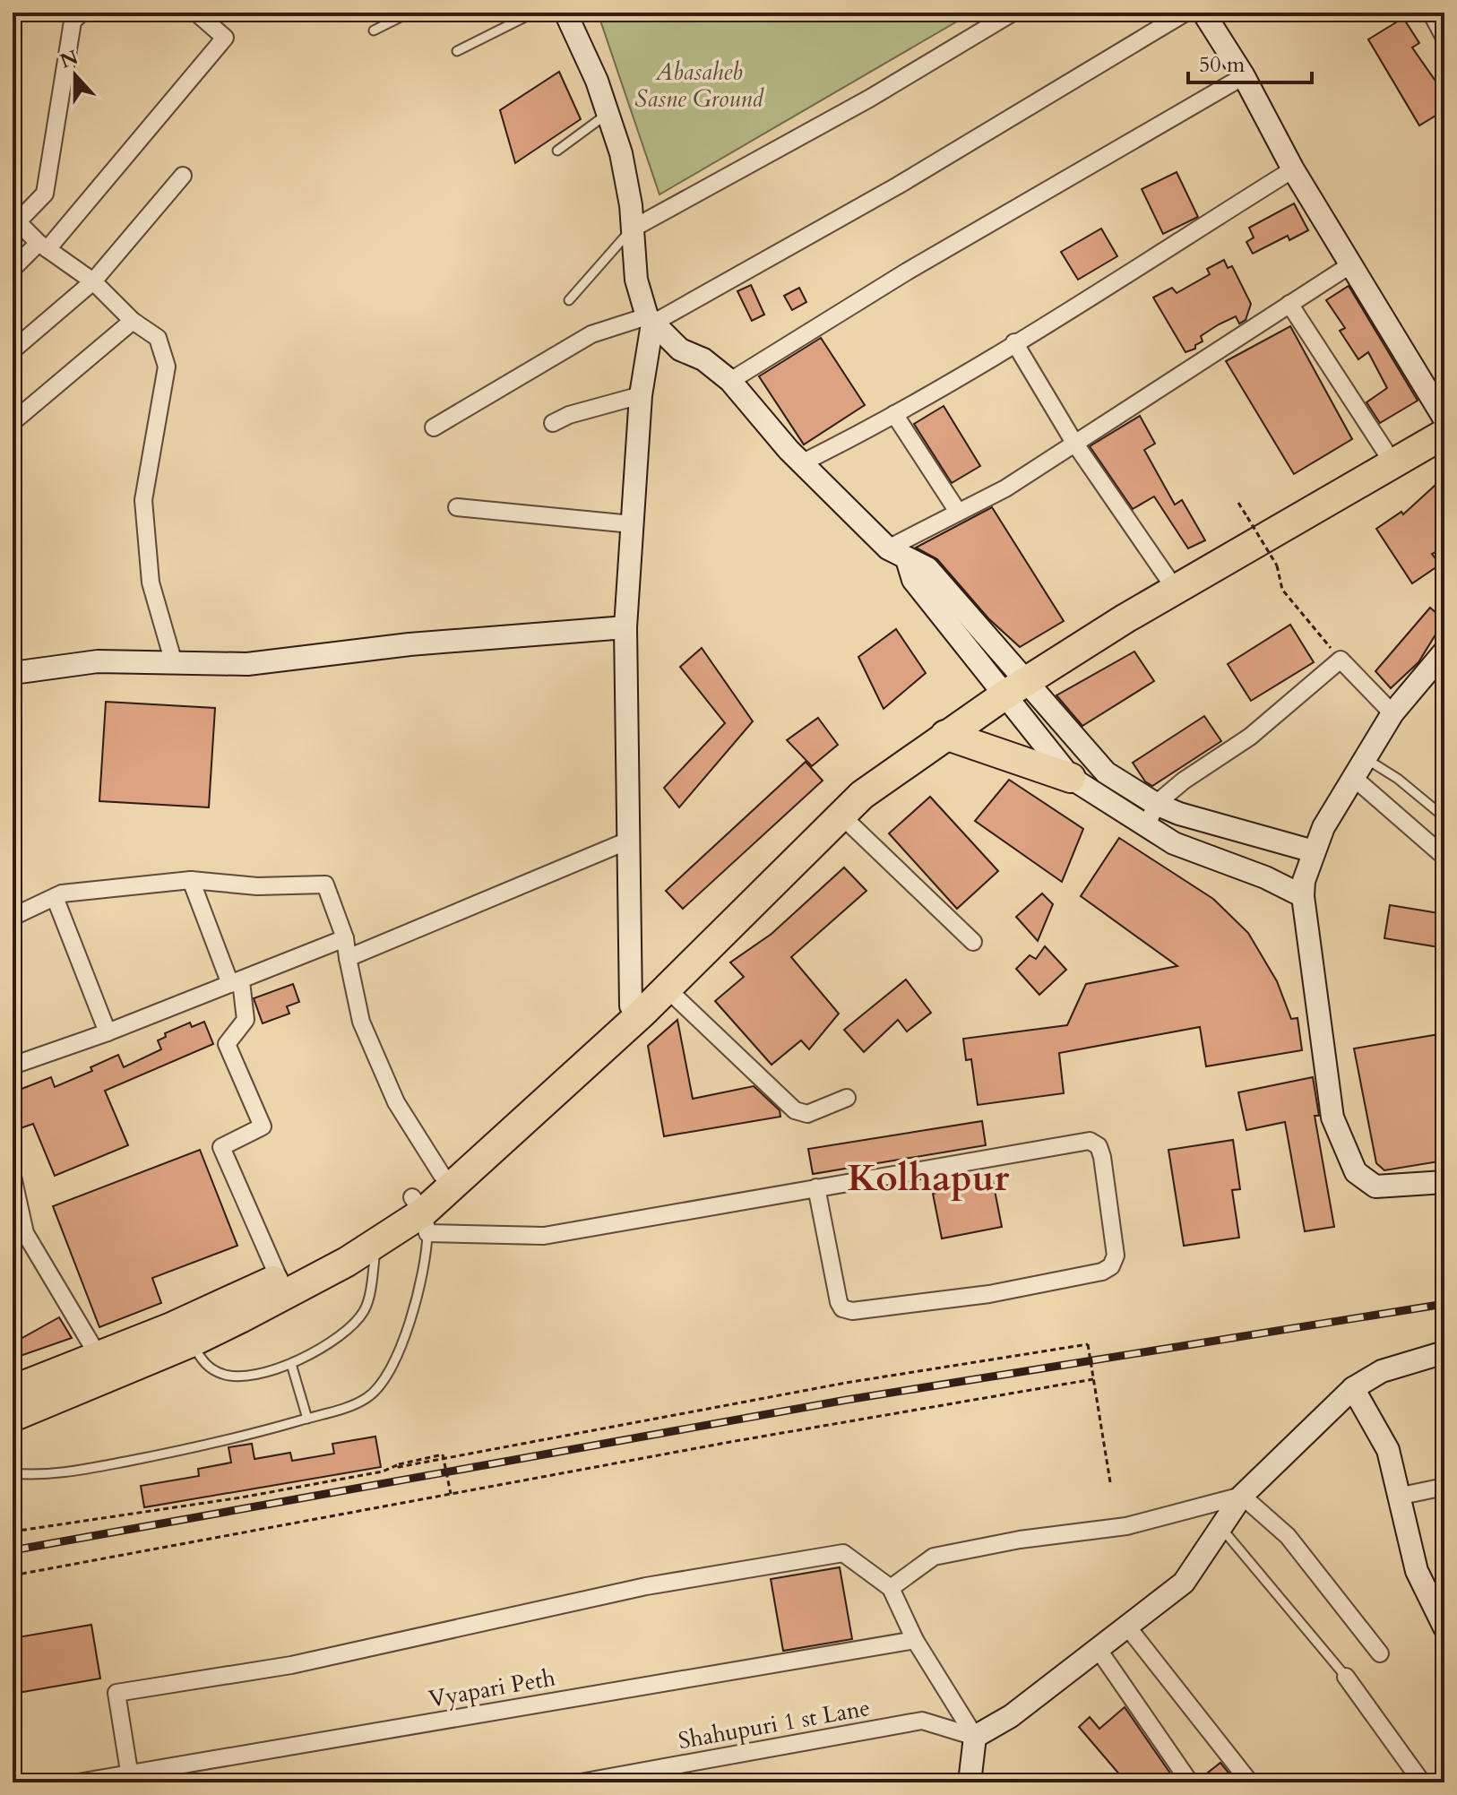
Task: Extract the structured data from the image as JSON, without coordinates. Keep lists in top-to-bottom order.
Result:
{
  "streets": {
    "street": ["Vyapari Peth", "Shahupuri 1 st Lane"]
  },
  "districts": ["Kolhapur"],
  "parks": ["Abasaheb Sasne Ground"],
  "scale_bar": "50 m",
  "north": "top"
}
